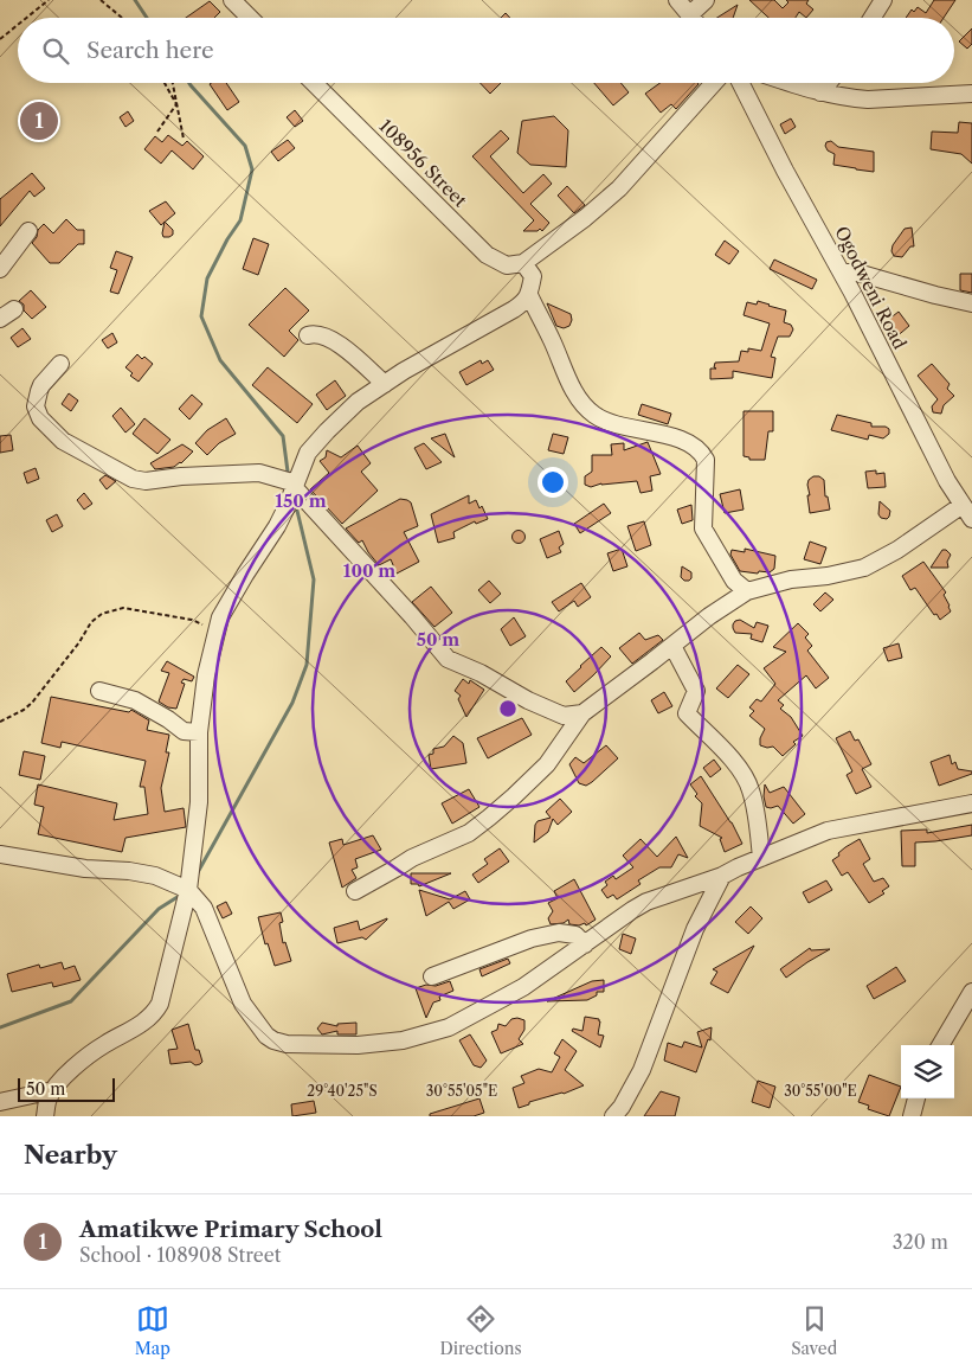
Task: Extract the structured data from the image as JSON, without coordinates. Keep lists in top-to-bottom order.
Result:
{
  "streets": {
    "street": ["108956 Street", "Ogodweni Road"]
  },
  "scale_bar": "50 m",
  "page": {
    "search": "Search here",
    "pins": "1",
    "scale": "50 m",
    "heading": "Nearby",
    "list": [
      {
        "mark": "1",
        "name": "Amatikwe Primary School",
        "note": "School · 108908 Street",
        "value": "320 m"
      }
    ],
    "nav": ["Map", "Directions", "Saved"]
  },
  "coordinates": ["30°55'05\"E", "30°55'00\"E", "29°40'25\"S"],
  "rings": ["150 m", "100 m", "50 m"]
}
